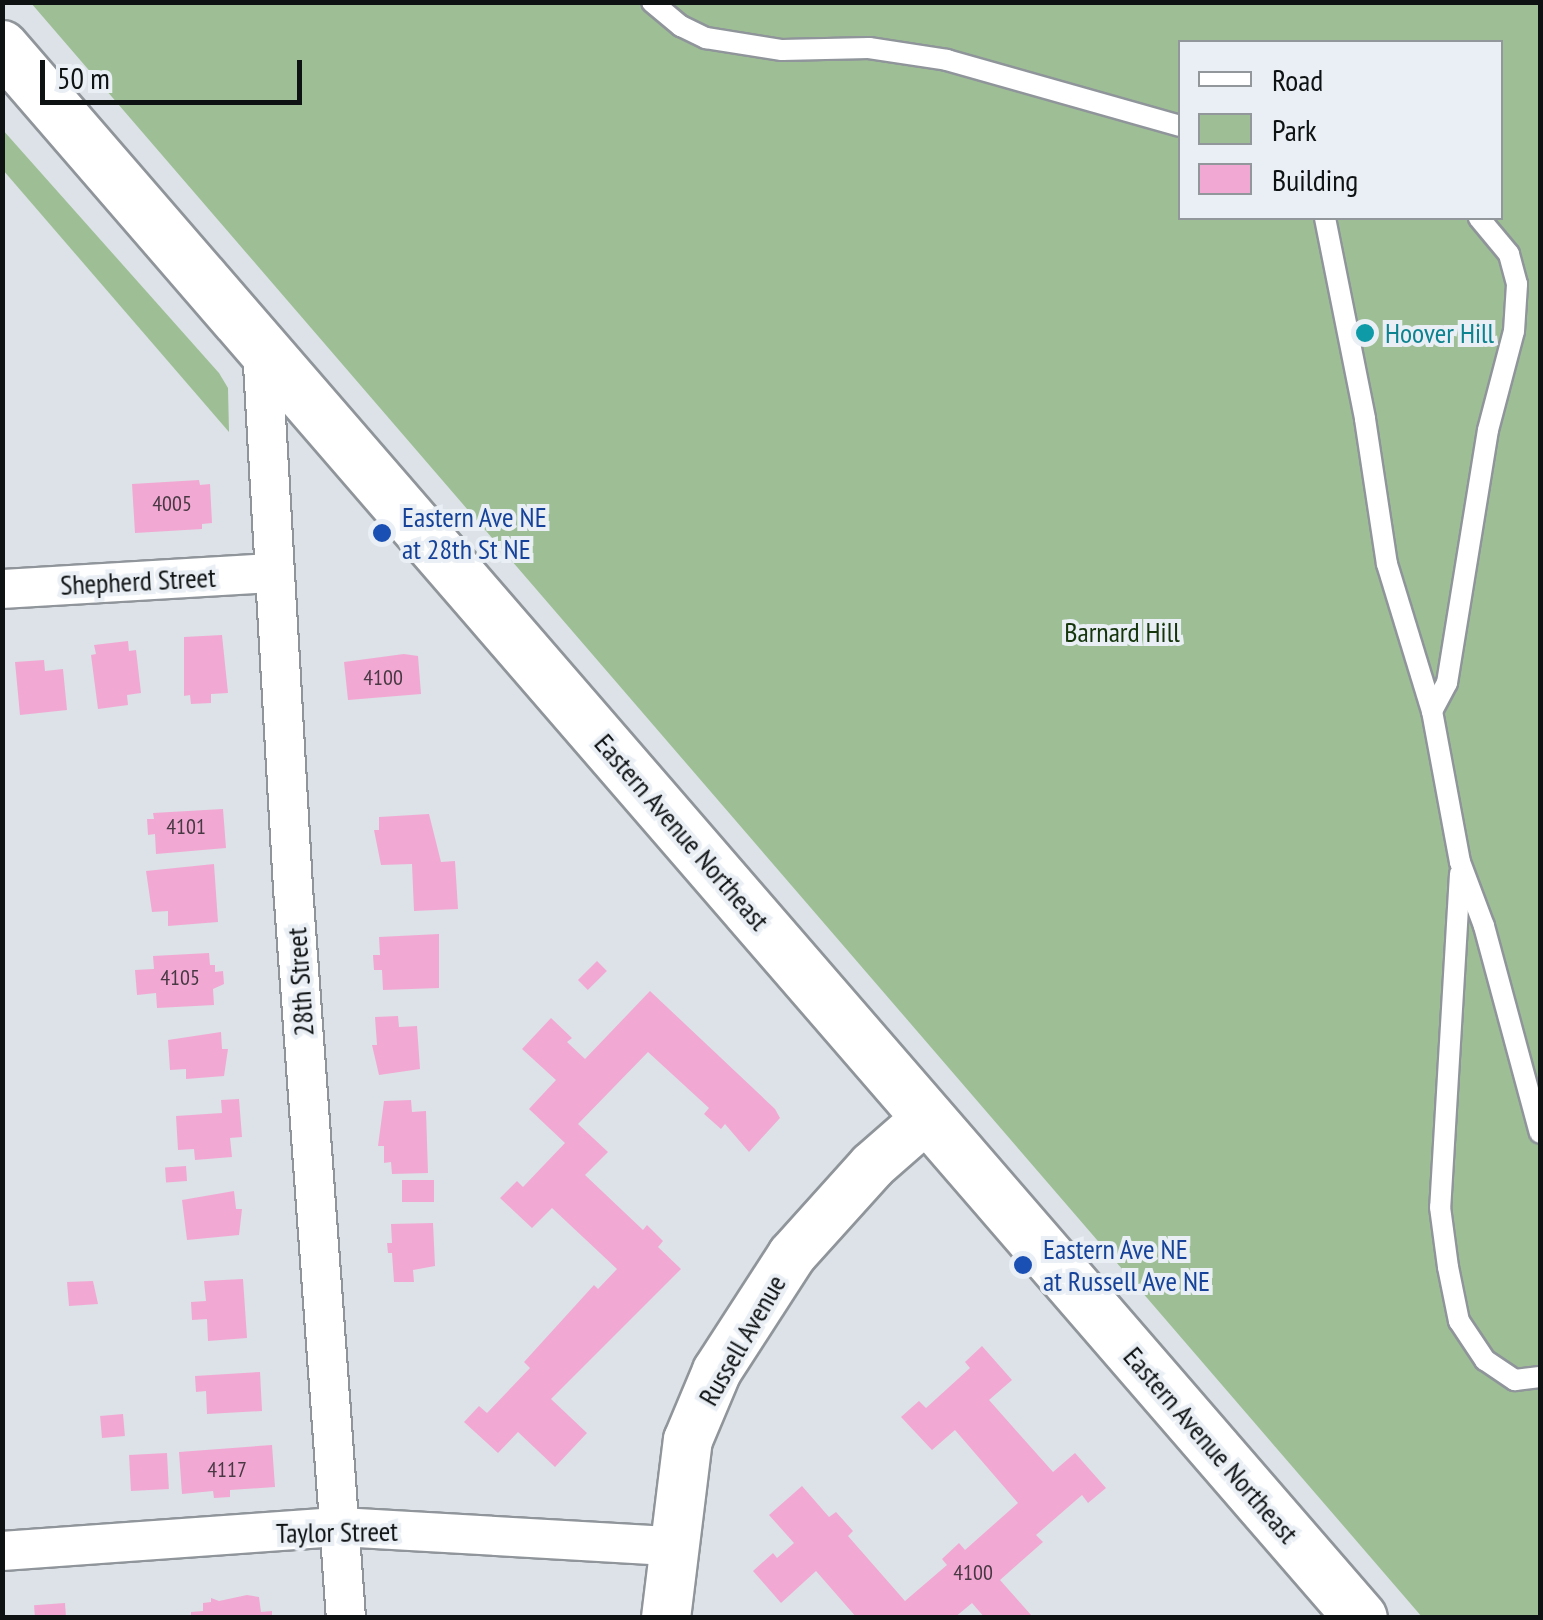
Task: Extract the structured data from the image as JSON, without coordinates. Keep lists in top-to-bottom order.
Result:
{
  "streets": {
    "main road": ["Eastern Avenue Northeast"],
    "street": [
      "Shepherd Street",
      "28th Street",
      "Russell Avenue",
      "Taylor Street"
    ]
  },
  "crossings": [
    ["Shepherd Street", "28th Street"],
    ["Eastern Avenue Northeast", "28th Street"],
    ["Eastern Avenue Northeast", "Russell Avenue"],
    ["28th Street", "Taylor Street"],
    ["Russell Avenue", "Taylor Street"]
  ],
  "parks": ["Barnard Hill"],
  "places": ["Hoover Hill", "Eastern Ave NE at 28th St NE", "Eastern Ave NE at Russell Ave NE"],
  "house_numbers": [
    "4005",
    "4100",
    "4101",
    "4105",
    "4117",
    "4100"
  ],
  "legend": ["Road", "Park", "Building"],
  "scale_bar": "50 m"
}
